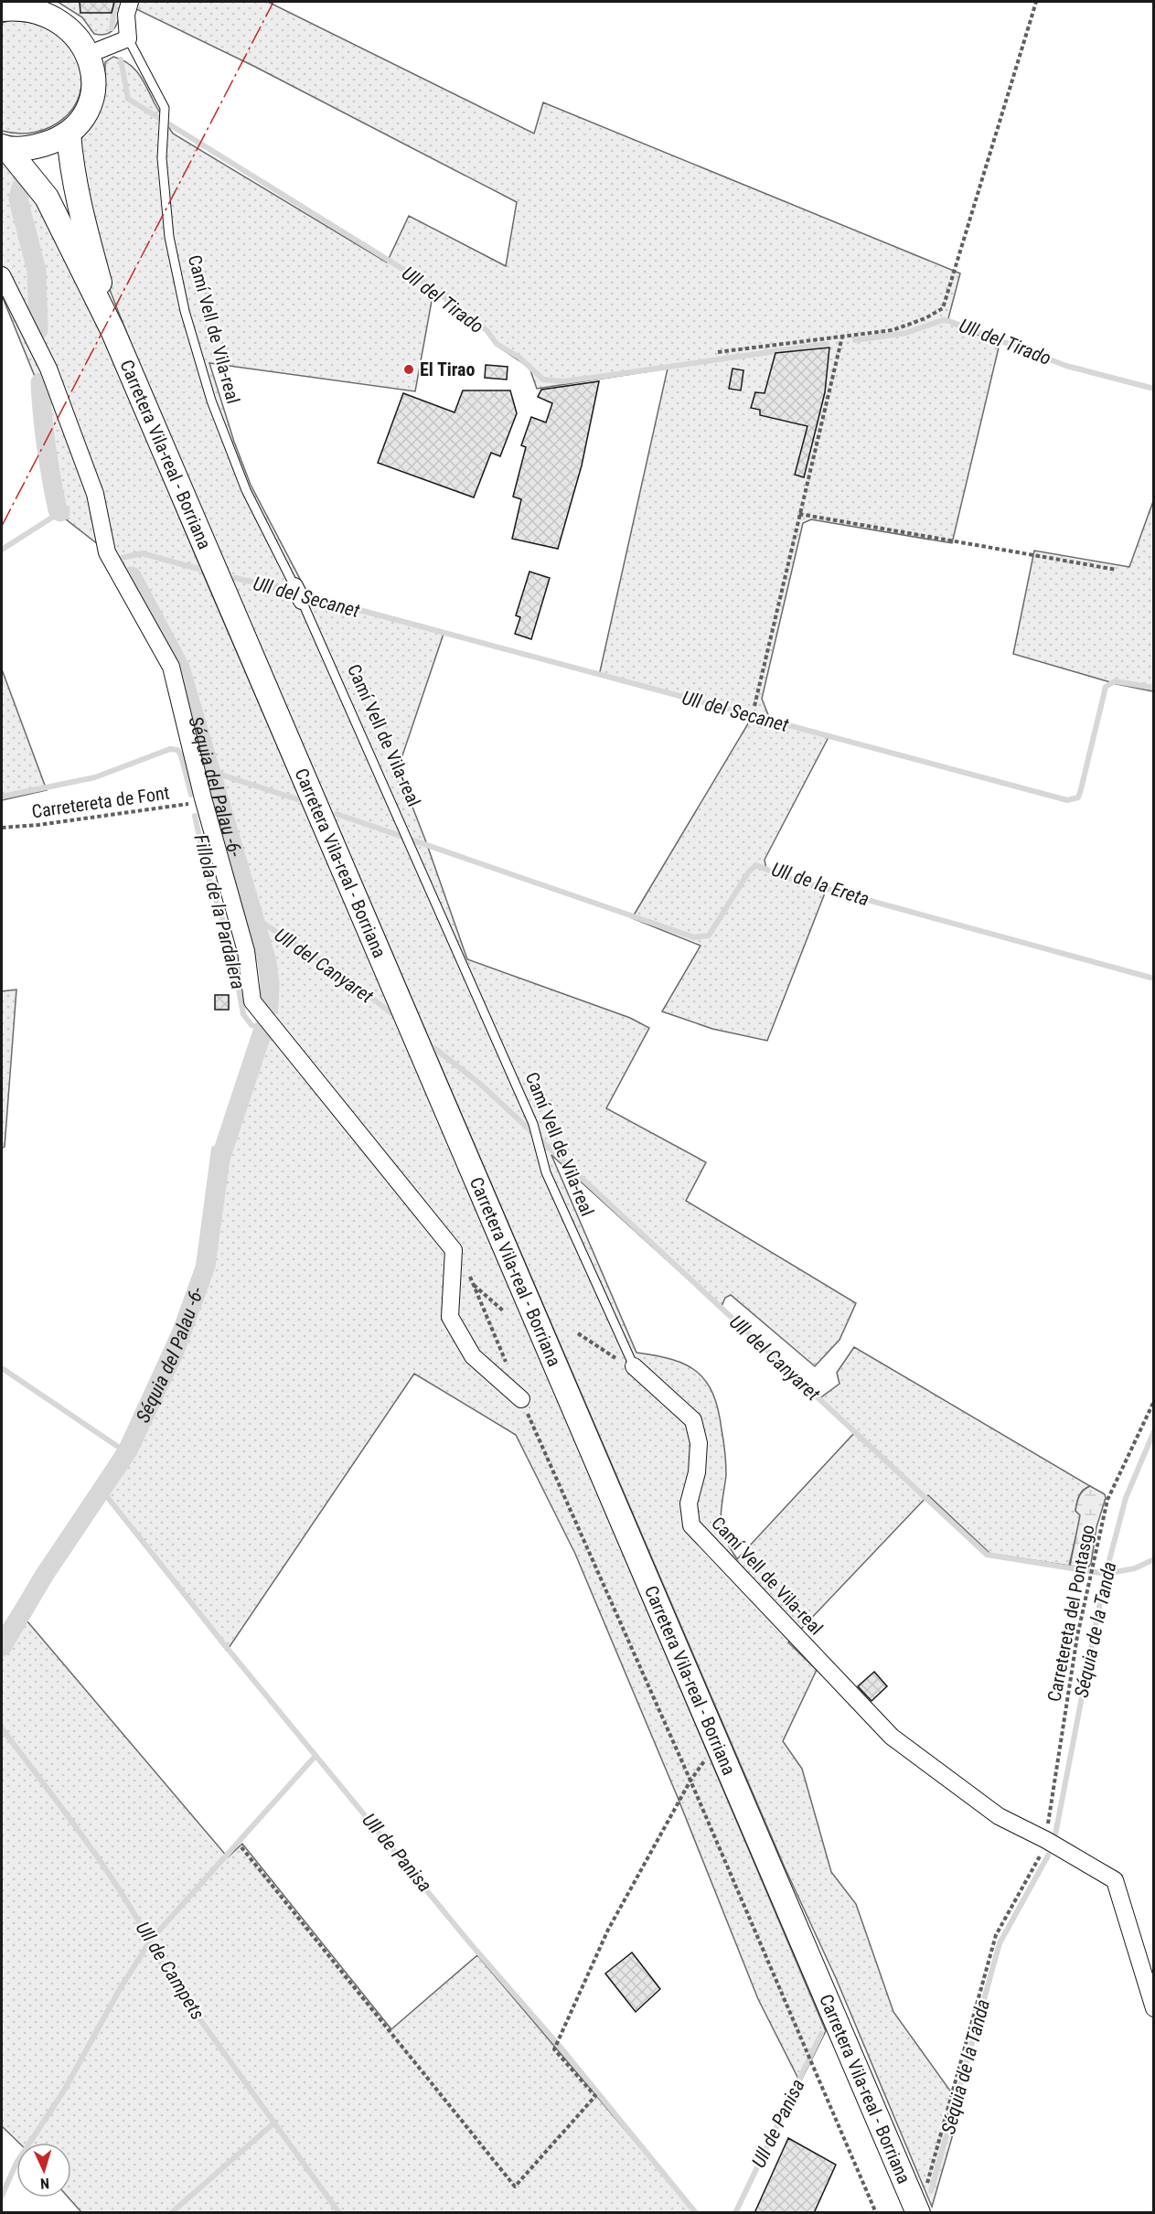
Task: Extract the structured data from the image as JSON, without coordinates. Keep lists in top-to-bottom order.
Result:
{
  "streets": {
    "main road": ["Carretera Vila-real - Borriana"],
    "street": ["Camí Vell de Vila-real"],
    "path": ["Carretereta de Font", "Carretereta del Pontasgo"]
  },
  "crossings": [
    ["Camí Vell de Vila-real", "Carretereta del Pontasgo"]
  ],
  "water": [
    "Ull del Tirado",
    "Ull del Secanet",
    "Séquia del Palau -6-",
    "Ull de la Ereta",
    "Fillola de la Pardalera",
    "Ull del Canyaret",
    "Séquia de la Tanda",
    "Ull de Panisa",
    "Ull de Campets"
  ],
  "places": ["El Tirao"],
  "north": "bottom"
}
